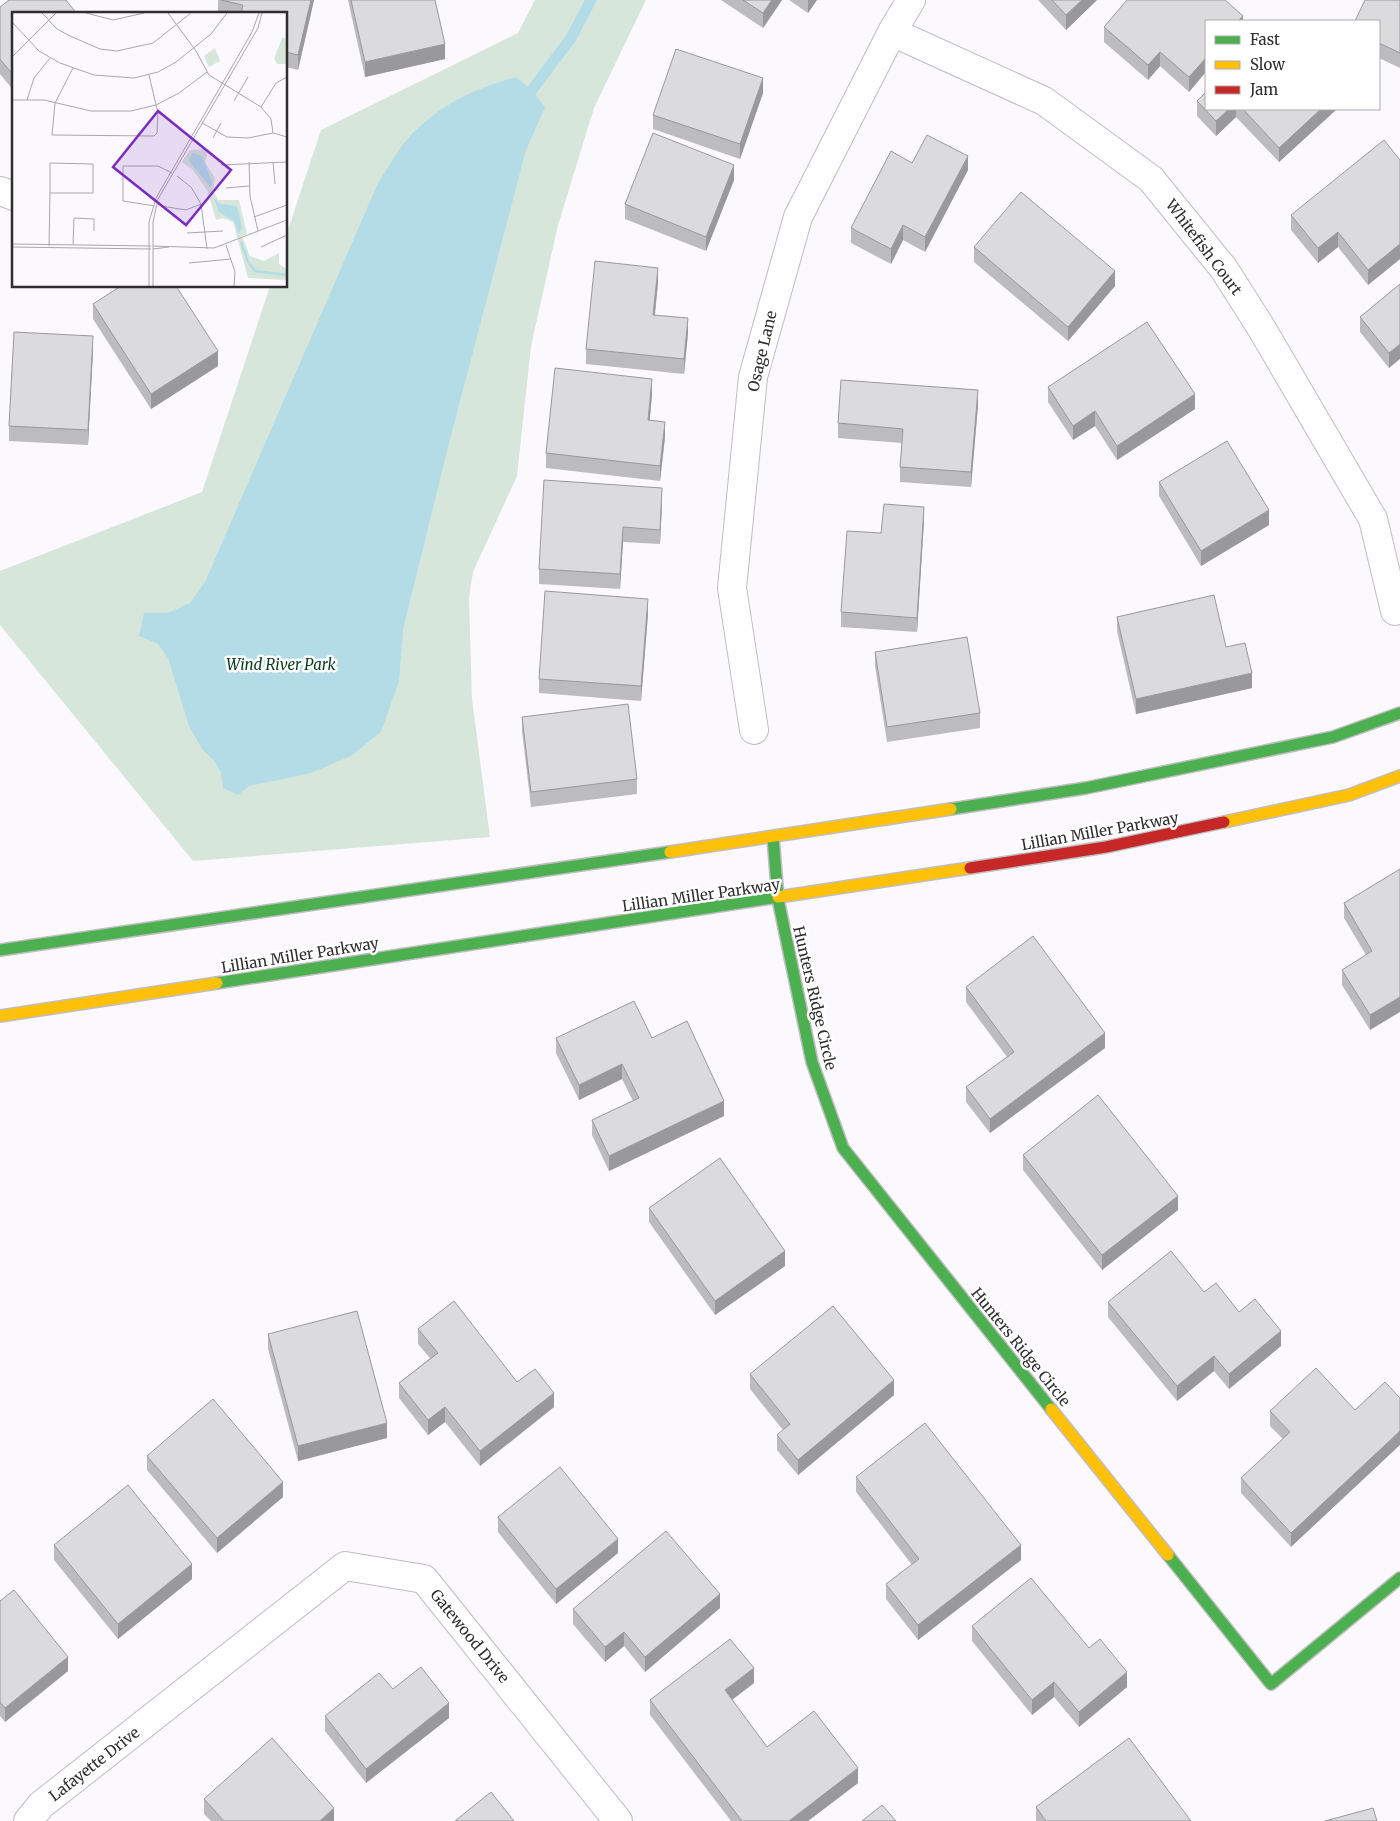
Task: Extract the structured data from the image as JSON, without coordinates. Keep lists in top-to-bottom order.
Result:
{
  "streets": {
    "main road": ["Lillian Miller Parkway", "Hunters Ridge Circle"],
    "street": [
      "Whitefish Court",
      "Osage Lane",
      "Gatewood Drive",
      "Lafayette Drive"
    ]
  },
  "crossings": [
    ["Whitefish Court", "Osage Lane"],
    ["Lillian Miller Parkway", "Hunters Ridge Circle"],
    ["Gatewood Drive", "Lafayette Drive"]
  ],
  "parks": ["Wind River Park"],
  "legend": ["Fast", "Slow", "Jam"]
}
